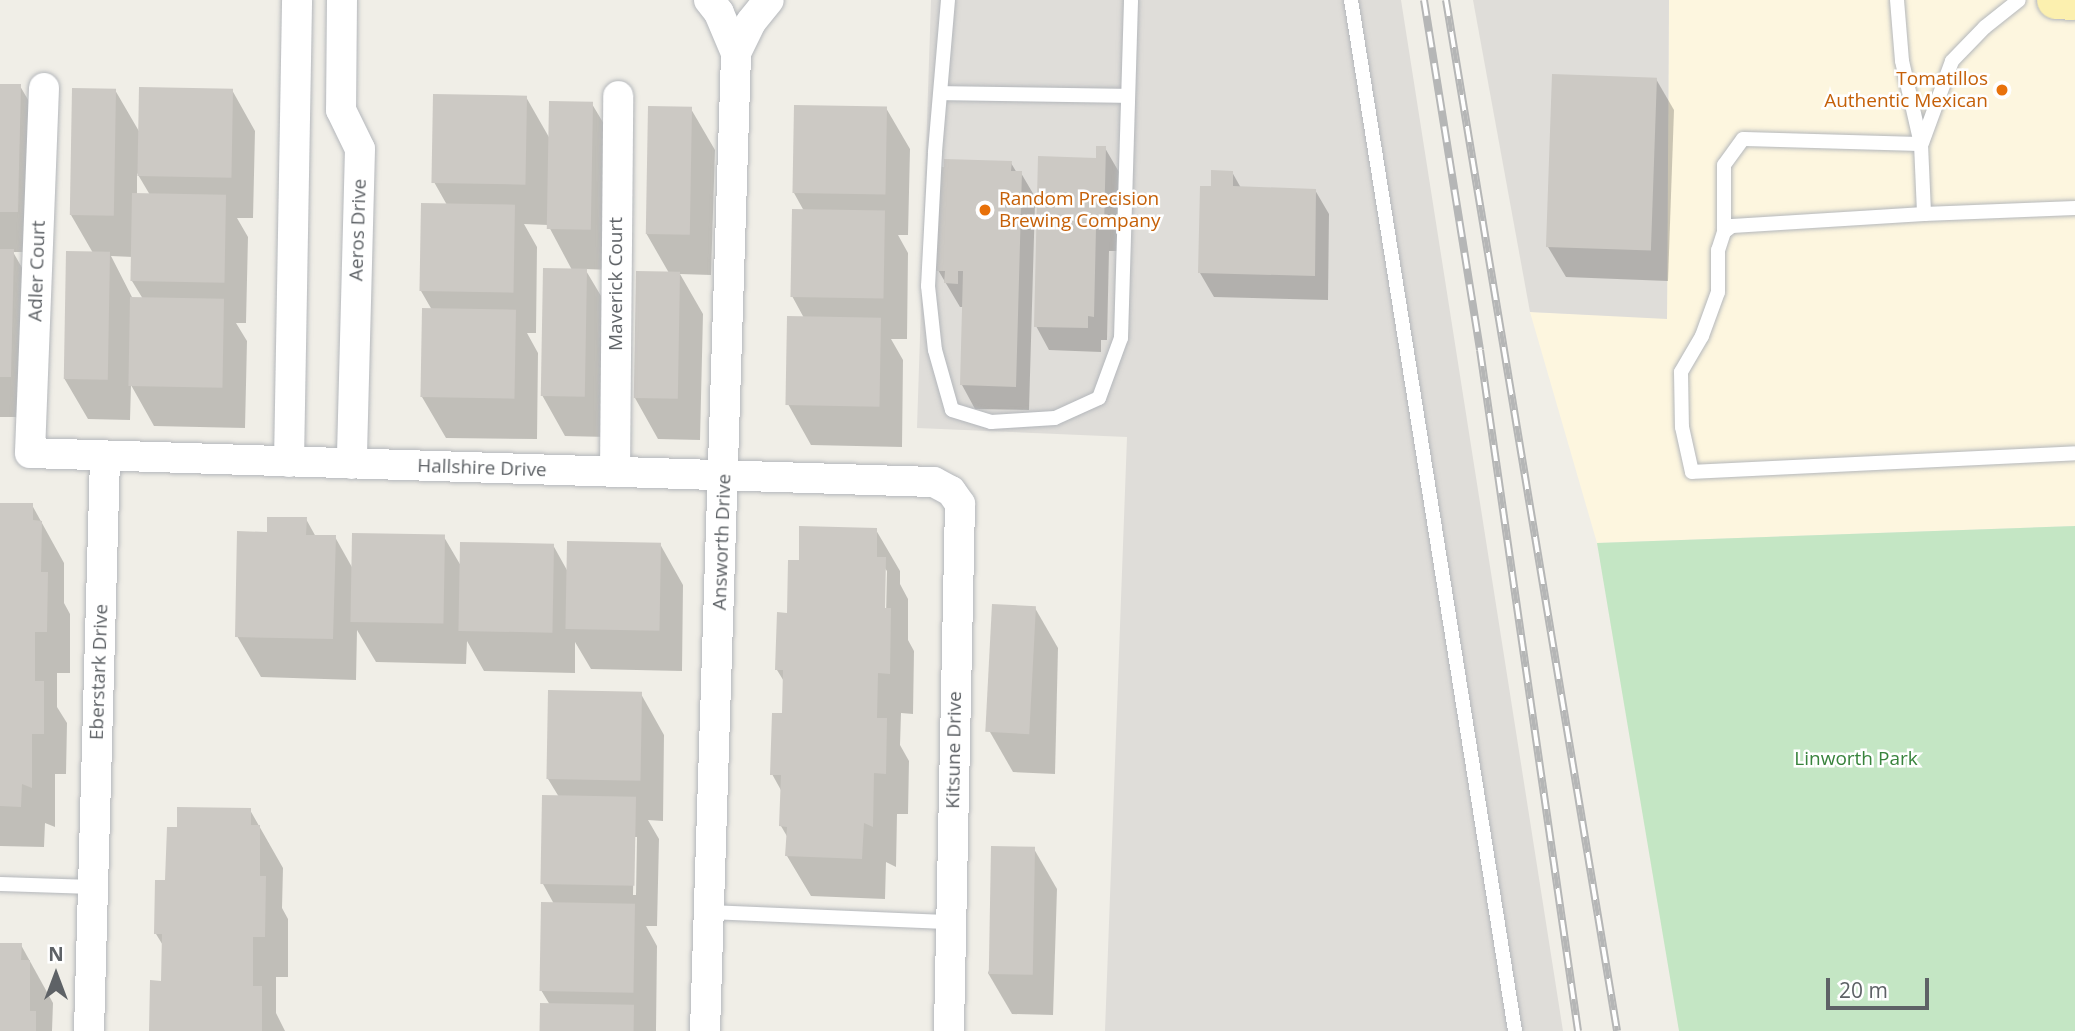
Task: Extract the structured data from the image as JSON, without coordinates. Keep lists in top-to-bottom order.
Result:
{
  "streets": {
    "street": [
      "Aeros Drive",
      "Adler Court",
      "Maverick Court",
      "Hallshire Drive",
      "Answorth Drive",
      "Eberstark Drive",
      "Kitsune Drive"
    ]
  },
  "crossings": [
    ["Aeros Drive", "Hallshire Drive"],
    ["Adler Court", "Hallshire Drive"],
    ["Maverick Court", "Hallshire Drive"],
    ["Hallshire Drive", "Answorth Drive"],
    ["Hallshire Drive", "Eberstark Drive"],
    ["Hallshire Drive", "Kitsune Drive"]
  ],
  "parks": ["Linworth Park"],
  "places": ["Tomatillos Authentic Mexican", "Random Precision Brewing Company"],
  "scale_bar": "20 m",
  "north": "top"
}
